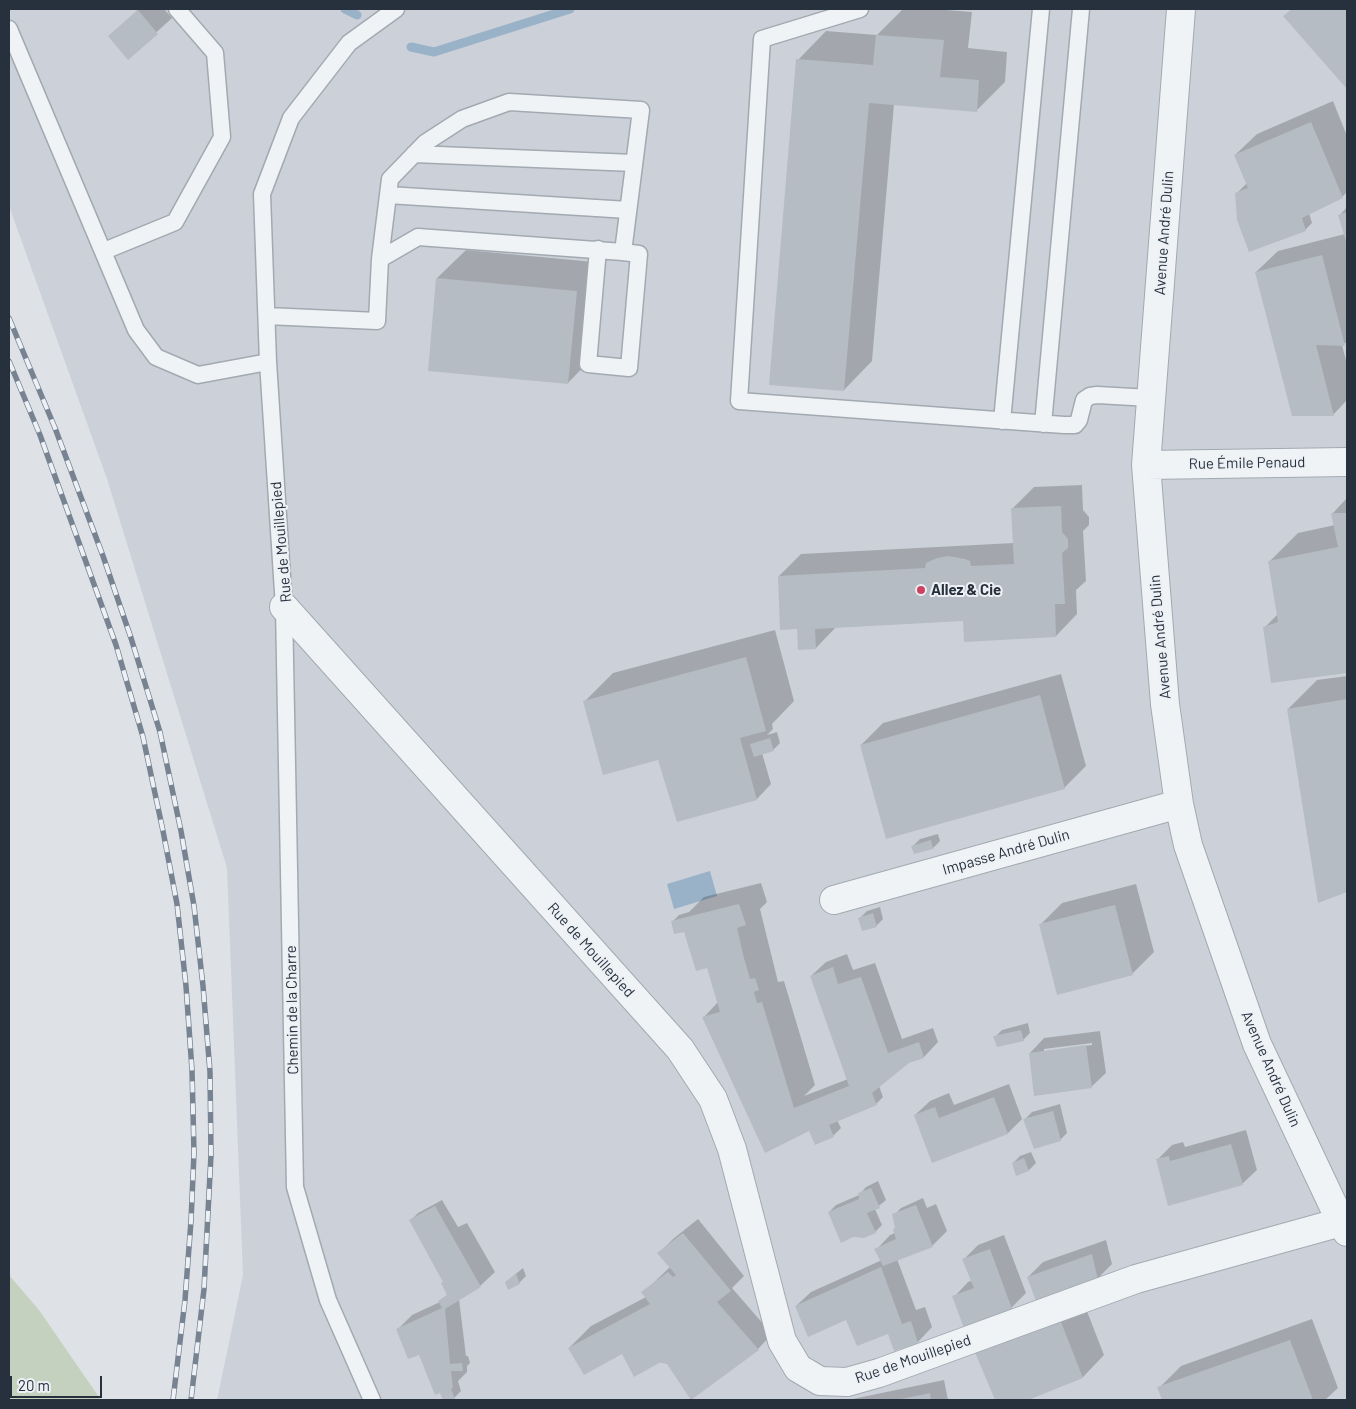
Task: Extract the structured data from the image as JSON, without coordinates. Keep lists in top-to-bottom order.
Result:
{
  "streets": {
    "street": [
      "Avenue André Dulin",
      "Rue Émile Penaud",
      "Rue de Mouillepied",
      "Impasse André Dulin"
    ],
    "lane": ["Chemin de la Charre"]
  },
  "crossings": [
    ["Avenue André Dulin", "Rue Émile Penaud"],
    ["Avenue André Dulin", "Rue de Mouillepied"],
    ["Avenue André Dulin", "Impasse André Dulin"],
    ["Rue de Mouillepied", "Chemin de la Charre"]
  ],
  "places": ["Allez & Cie"],
  "scale_bar": "20 m"
}
